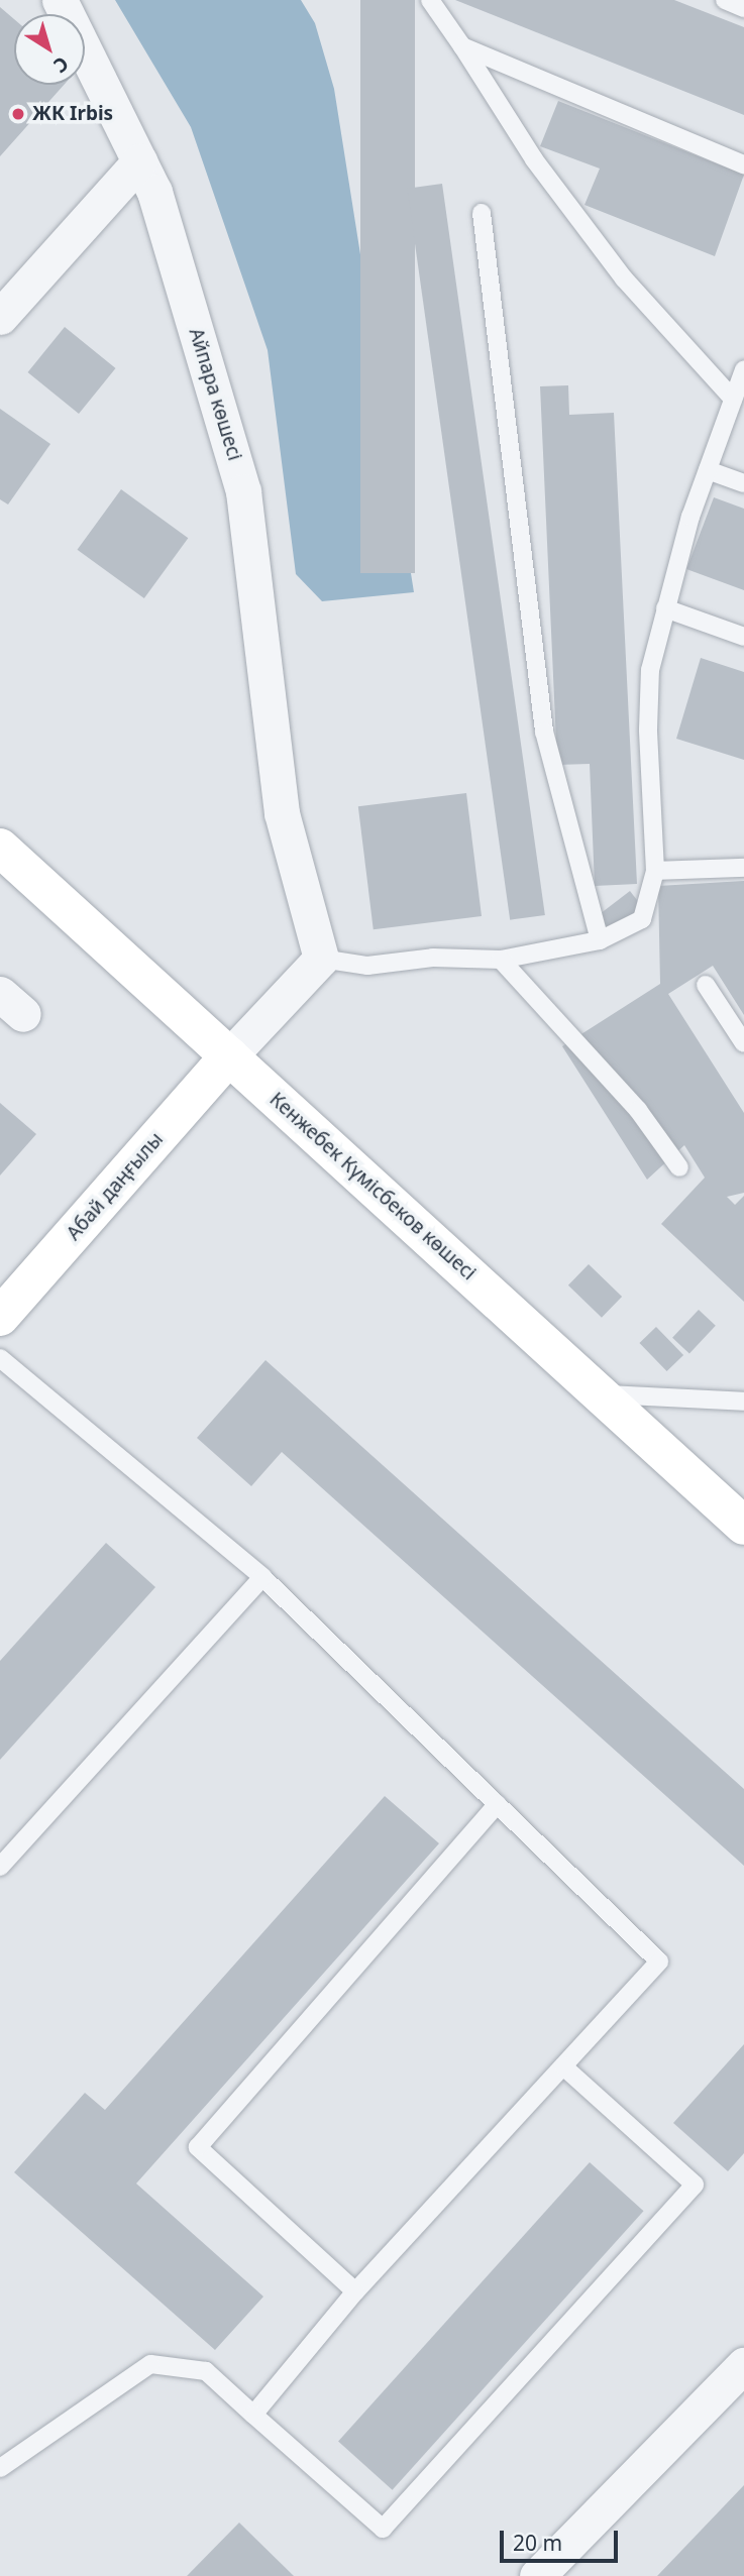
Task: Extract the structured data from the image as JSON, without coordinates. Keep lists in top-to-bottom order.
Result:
{
  "streets": {
    "street": ["Айпара көшесі", "Абай даңғылы", "Кенжебек Күмісбеков көшесі"]
  },
  "crossings": [
    ["Абай даңғылы", "Кенжебек Күмісбеков көшесі"]
  ],
  "places": ["ЖК Irbis"],
  "scale_bar": "20 m",
  "north": "bottom right"
}
